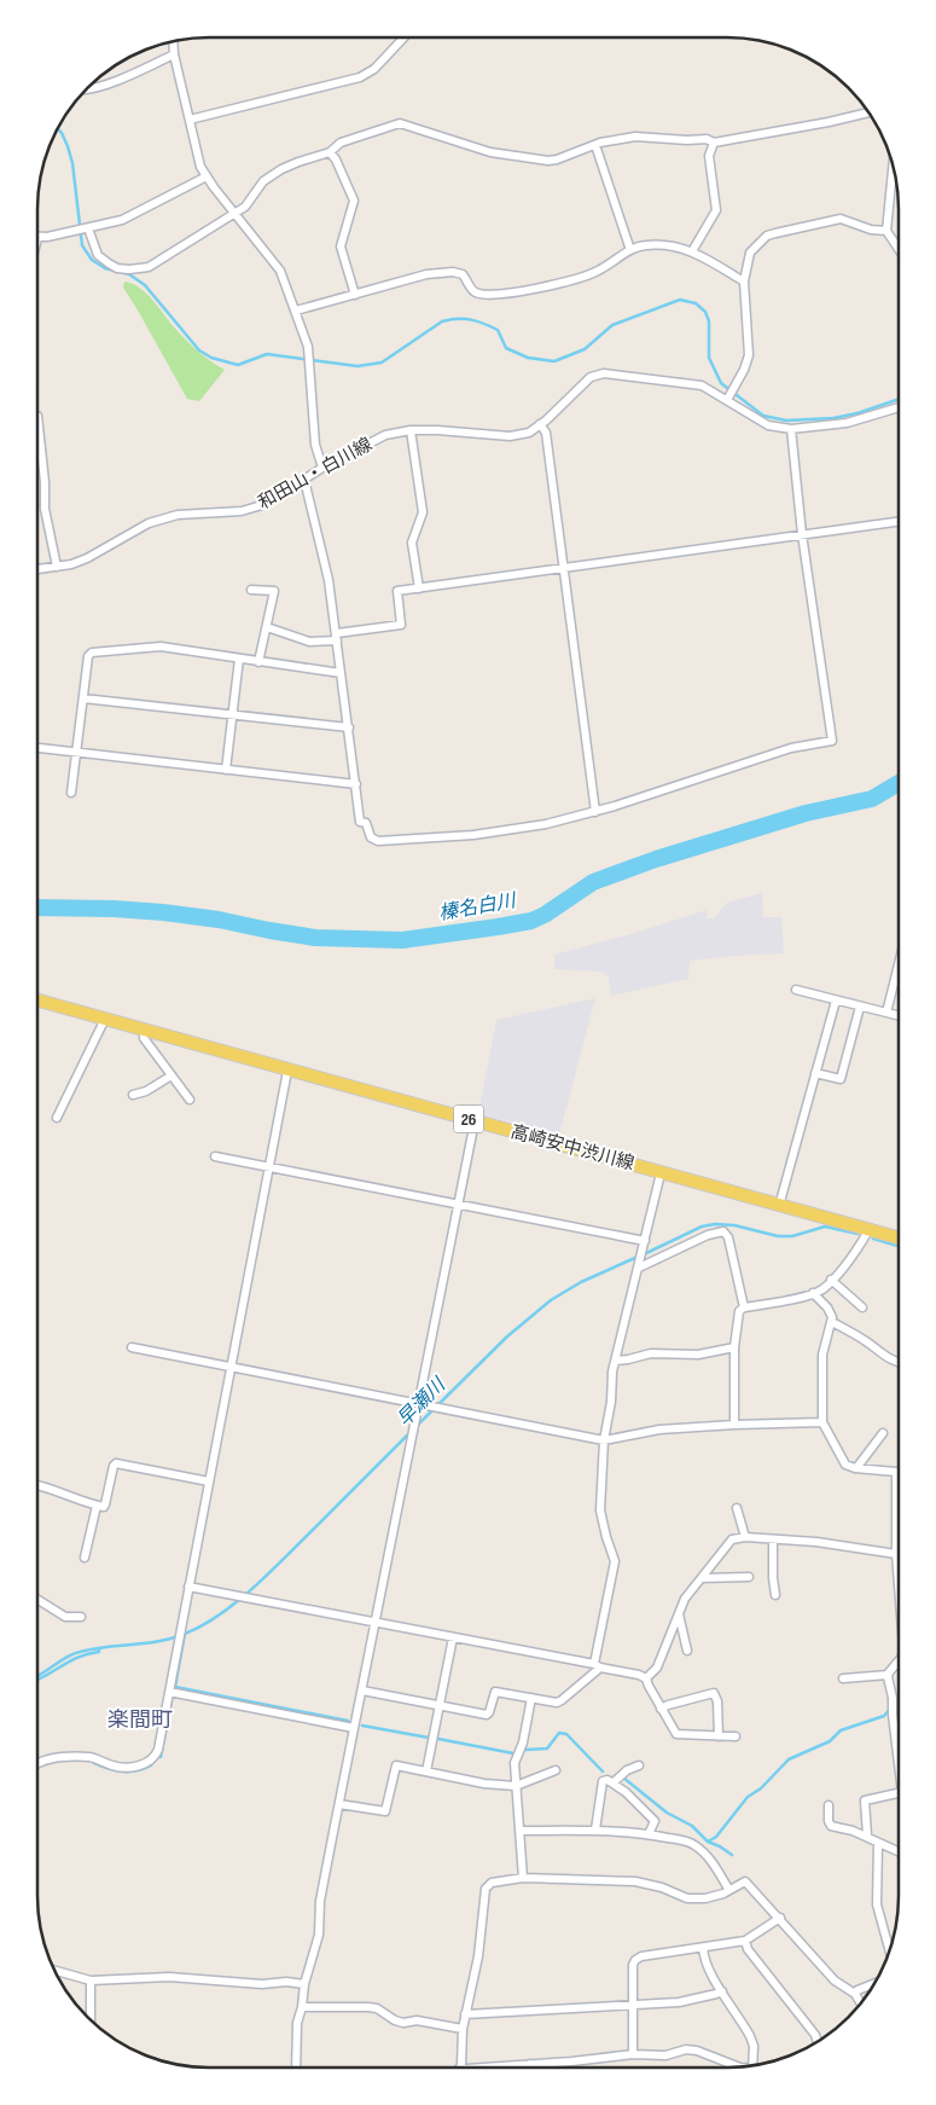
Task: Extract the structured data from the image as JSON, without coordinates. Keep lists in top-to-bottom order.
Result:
{
  "streets": {
    "main road": ["26", "高崎安中渋川線"],
    "street": ["和田山・白川線"]
  },
  "districts": ["楽間町"],
  "water": ["榛名白川", "早瀬川"]
}
